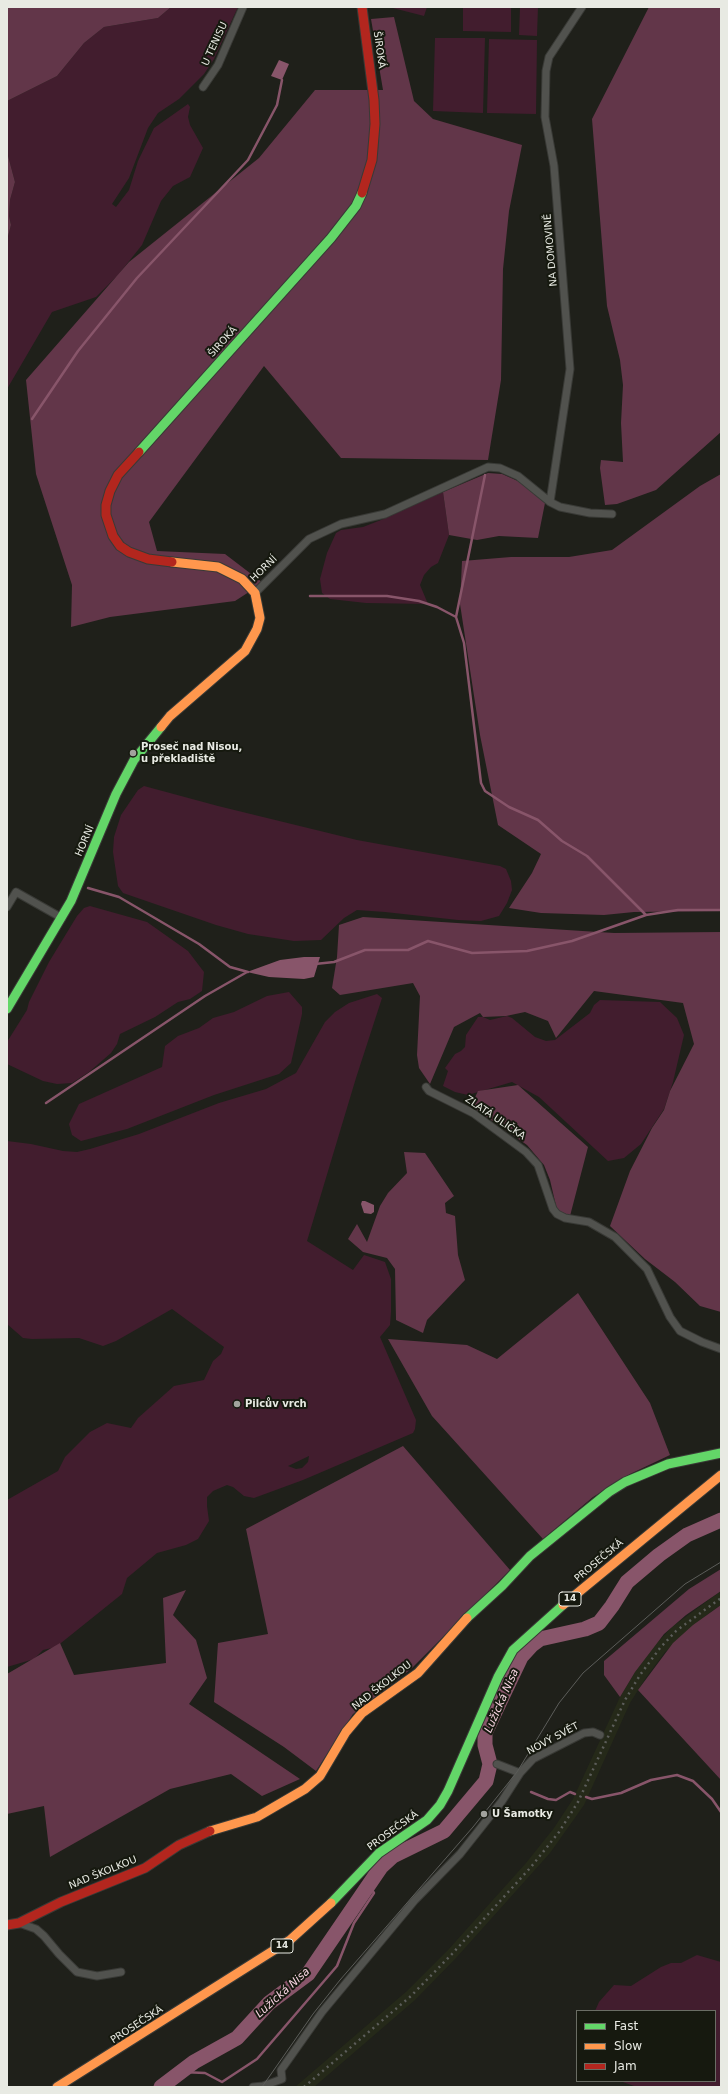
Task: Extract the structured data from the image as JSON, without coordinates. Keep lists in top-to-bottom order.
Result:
{
  "streets": {
    "street": [
      "U TENISU",
      "ŠIROKÁ",
      "NA DOMOVINĚ",
      "HORNÍ",
      "ZLATÁ ULIČKA",
      "PROSEČSKÁ",
      "14",
      "NAD ŠKOLKOU",
      "NOVÝ SVĚT"
    ]
  },
  "crossings": [
    ["ŠIROKÁ", "HORNÍ"],
    ["NA DOMOVINĚ", "HORNÍ"]
  ],
  "water": ["Lužická Nisa"],
  "places": ["Proseč nad Nisou, u překladiště", "Pilcův vrch", "U Šamotky"],
  "legend": ["Fast", "Slow", "Jam"]
}
